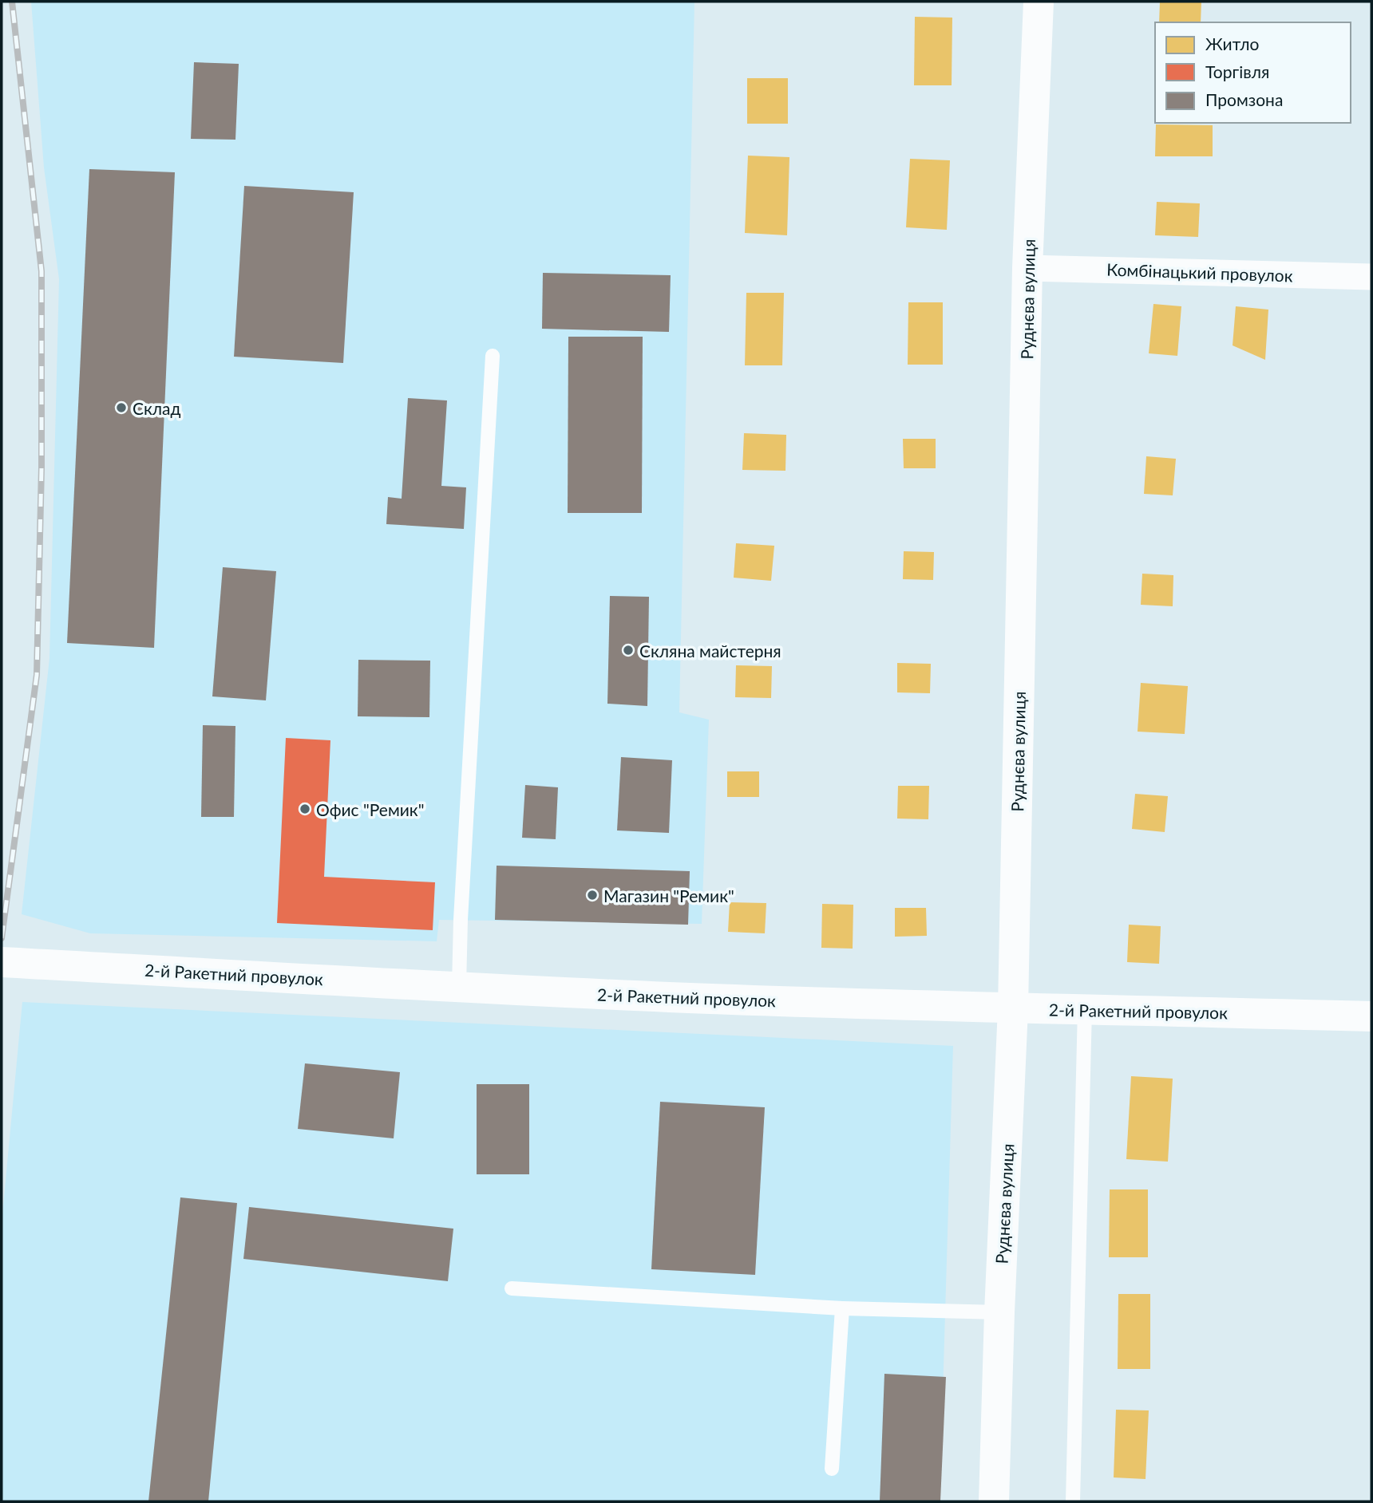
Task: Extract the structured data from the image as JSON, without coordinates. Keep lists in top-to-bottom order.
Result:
{
  "streets": {
    "street": ["Комбінацький провулок", "Руднєва вулиця", "2-й Ракетний провулок"]
  },
  "crossings": [
    ["Комбінацький провулок", "Руднєва вулиця"],
    ["Руднєва вулиця", "2-й Ракетний провулок"]
  ],
  "places": [
    "Склад",
    "Скляна майстерня",
    "Офис \"Ремик\"",
    "Магазин \"Ремик\""
  ],
  "legend": ["Житло", "Торгівля", "Промзона"]
}
